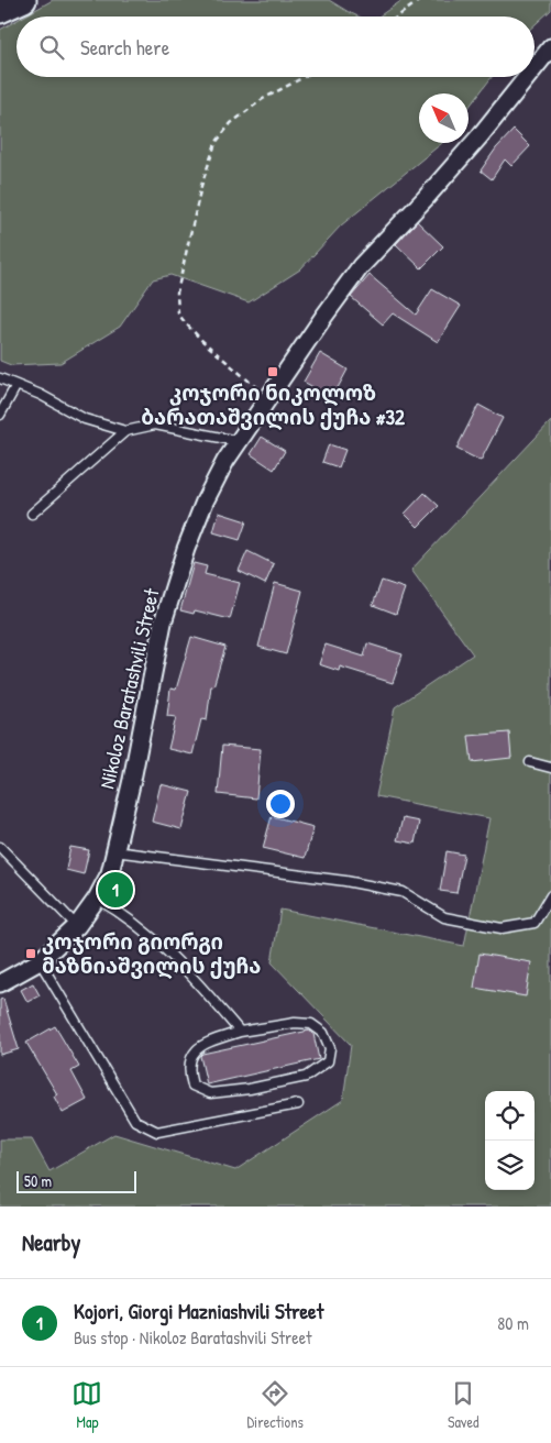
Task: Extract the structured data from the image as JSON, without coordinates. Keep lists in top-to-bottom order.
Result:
{
  "streets": {
    "street": ["Nikoloz Baratashvili Street"]
  },
  "places": {
    "transit": ["კოჯორი ნიკოლოზ ბარათაშვილის ქუჩა #32", "კოჯორი გიორგი მაზნიაშვილის ქუჩა"]
  },
  "scale_bar": "50 m",
  "north": "top left",
  "page": {
    "search": "Search here",
    "pins": "1",
    "scale": "50 m",
    "heading": "Nearby",
    "list": [
      {
        "mark": "1",
        "name": "Kojori, Giorgi Mazniashvili Street",
        "note": "Bus stop · Nikoloz Baratashvili Street",
        "value": "80 m"
      }
    ],
    "nav": ["Map", "Directions", "Saved"]
  }
}
